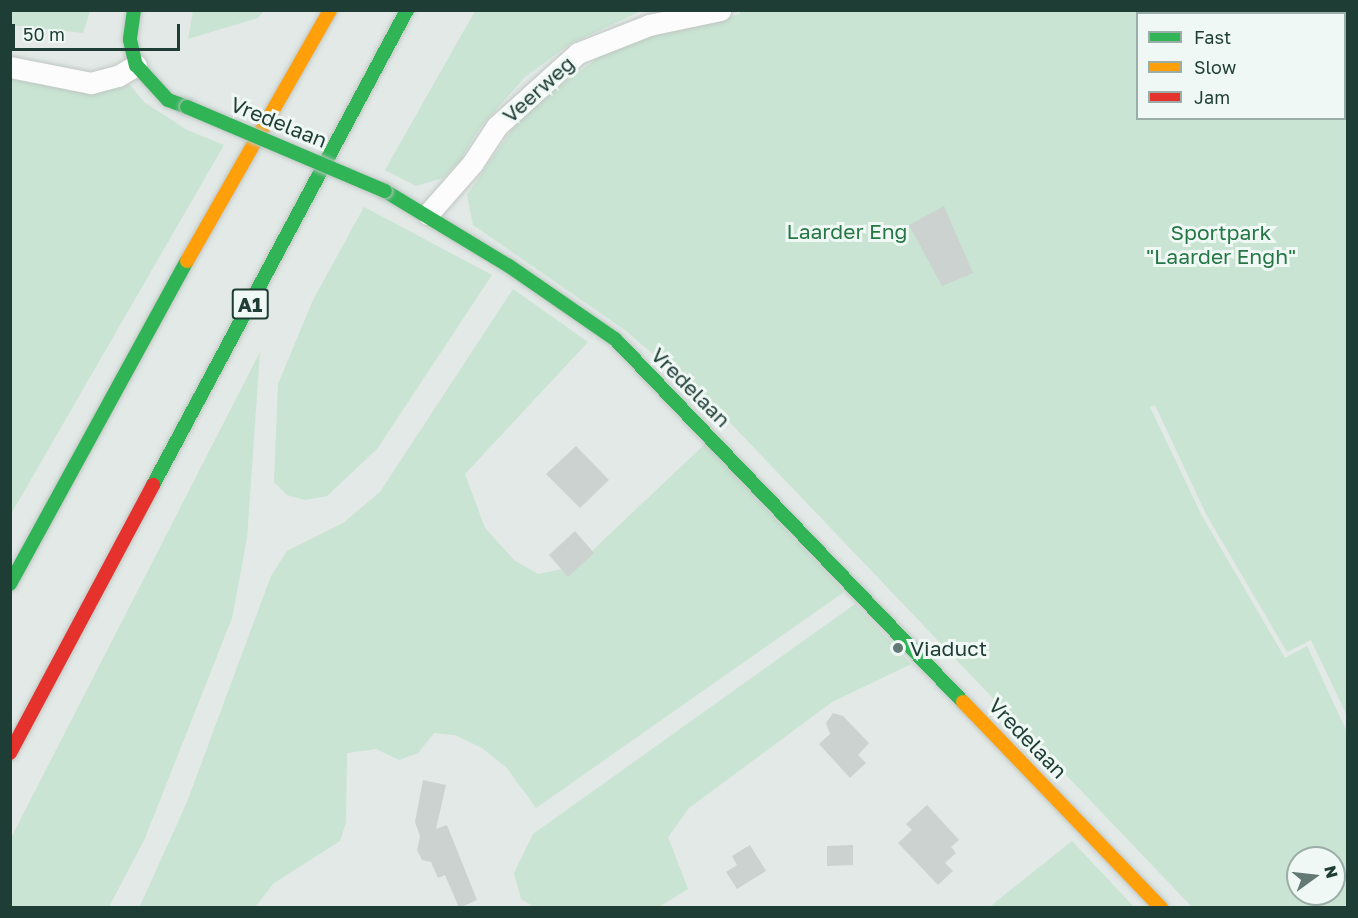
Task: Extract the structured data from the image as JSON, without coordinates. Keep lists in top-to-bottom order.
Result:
{
  "streets": {
    "main road": ["Vredelaan", "A1"],
    "street": ["Veerweg"]
  },
  "crossings": [
    ["Veerweg", "Vredelaan"]
  ],
  "parks": ["Laarder Eng", "Sportpark \"Laarder Engh\""],
  "places": ["Viaduct"],
  "legend": ["Fast", "Slow", "Jam"],
  "scale_bar": "50 m",
  "north": "right"
}
